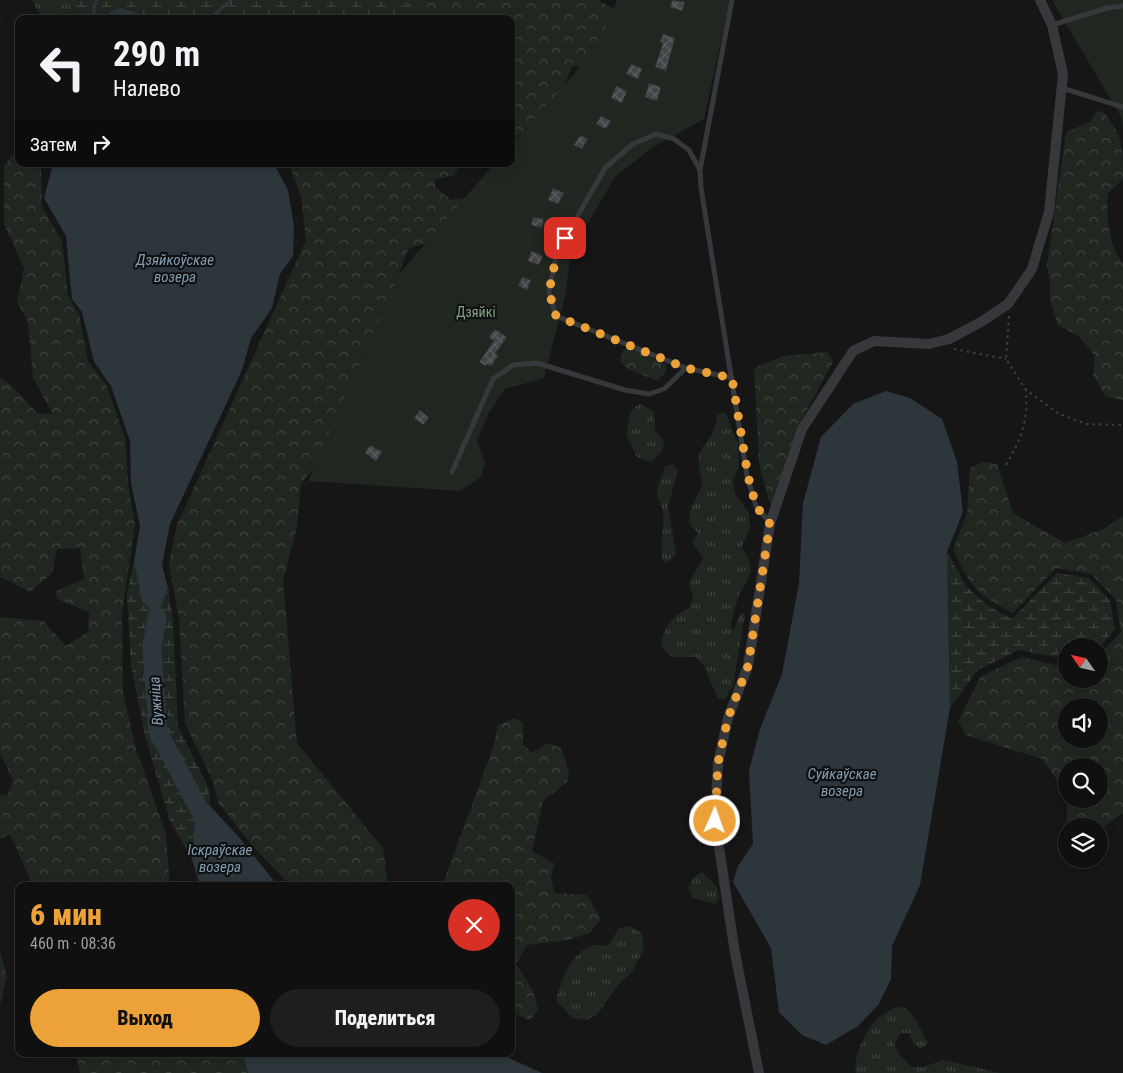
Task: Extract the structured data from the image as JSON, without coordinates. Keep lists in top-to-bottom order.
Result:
{
  "water": [
    "Дзяйкоўскае возера",
    "Вужніца",
    "Суйкаўскае возера",
    "Іскраўскае возера"
  ],
  "parks": ["Дзяйкі"],
  "north": "top left",
  "page": {
    "turn": ["290 m", "Налево"],
    "then": "Затем",
    "heading": ["6 мин", "460 m · 08:36"],
    "buttons": ["Выход", "Поделиться"]
  }
}
